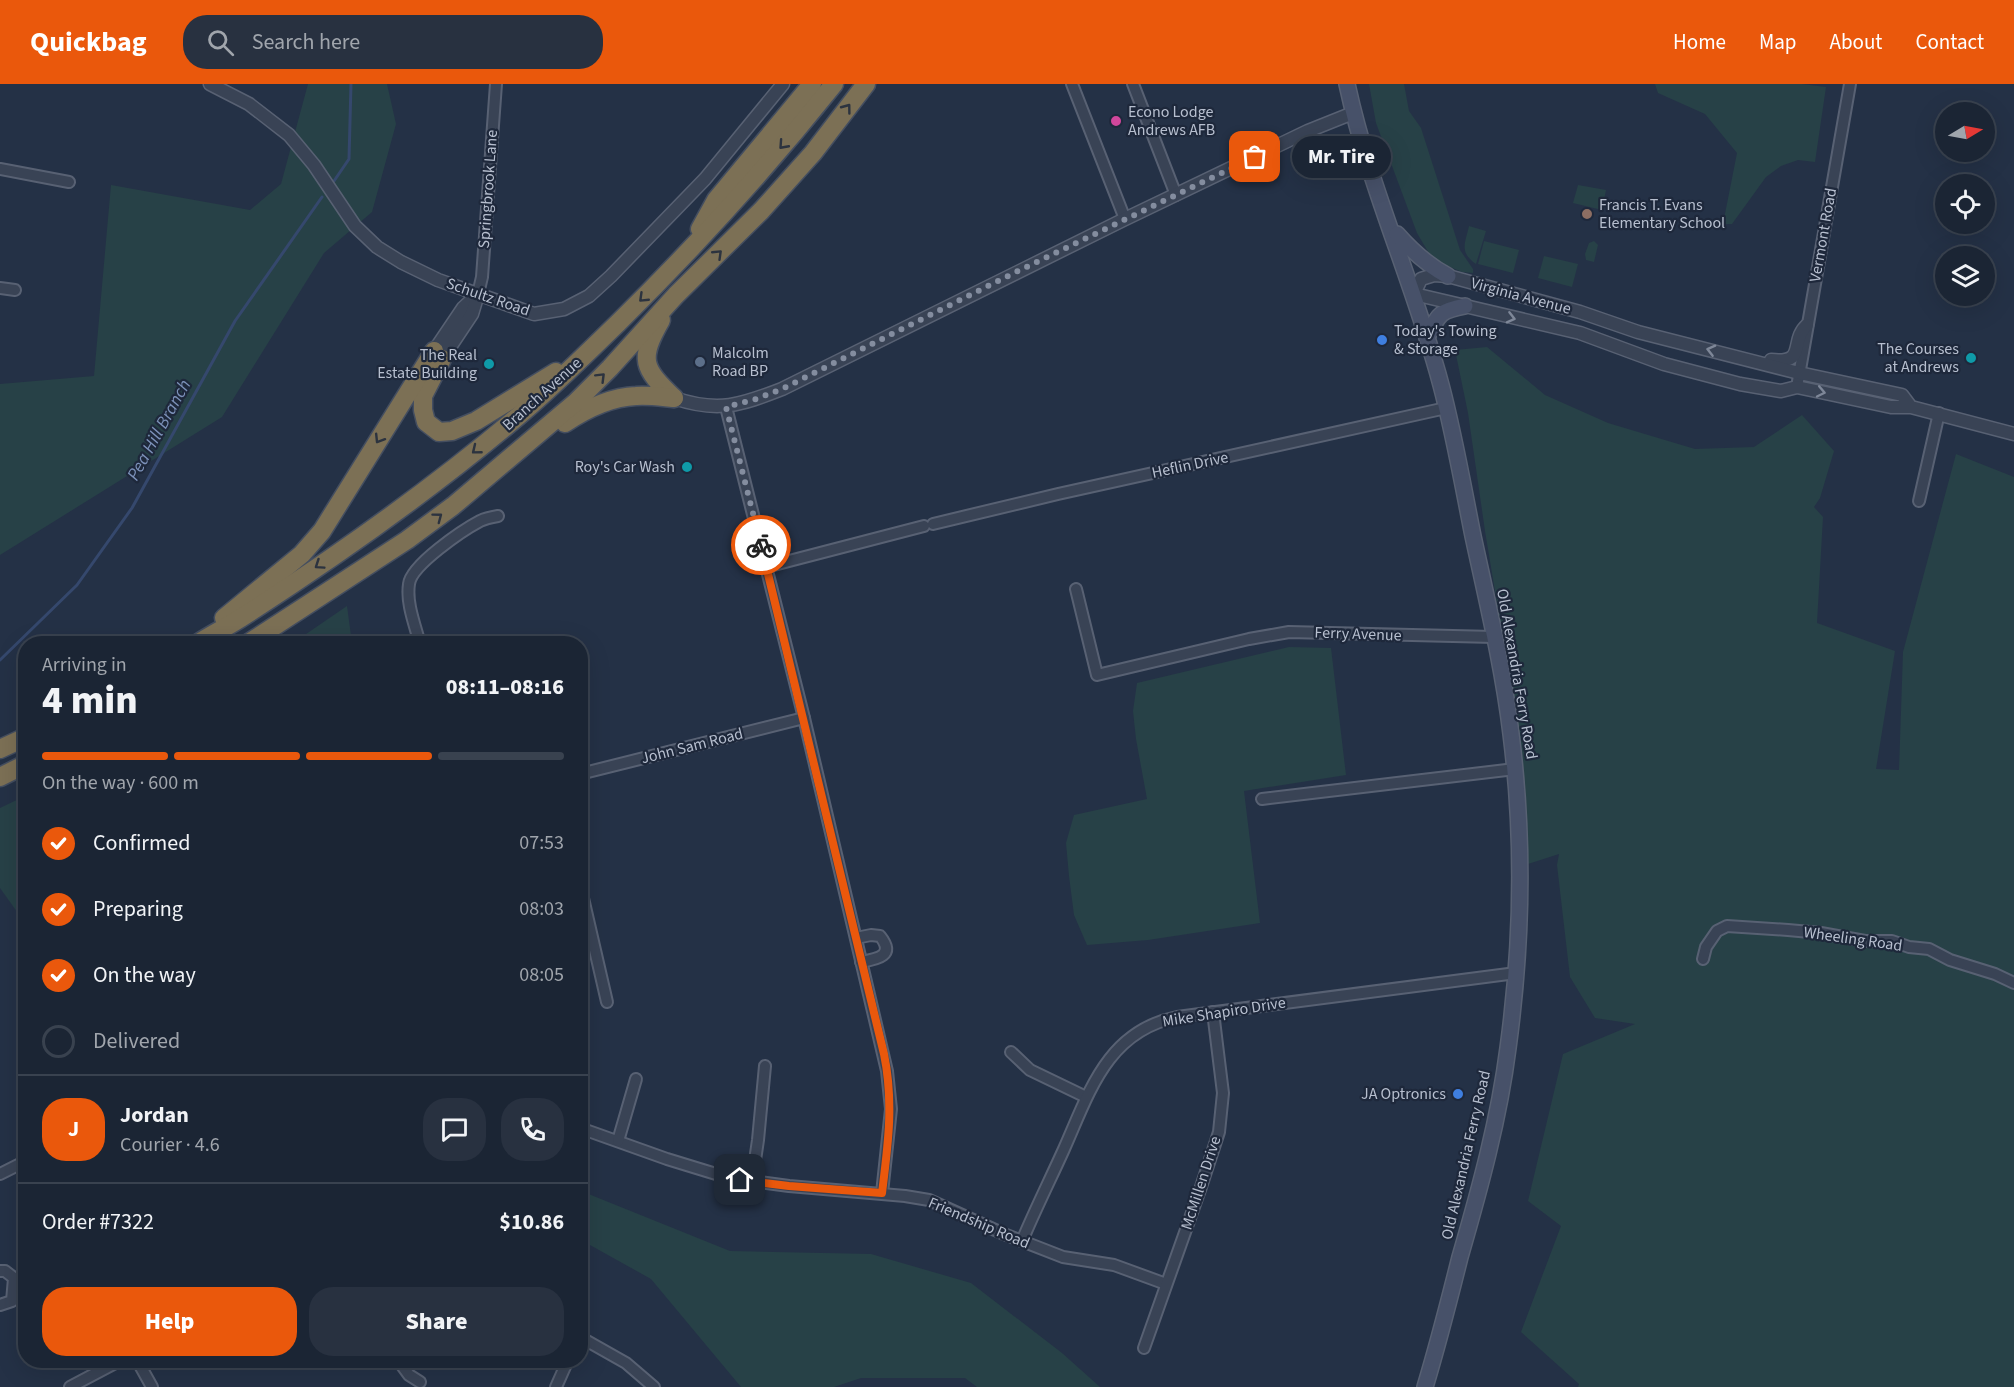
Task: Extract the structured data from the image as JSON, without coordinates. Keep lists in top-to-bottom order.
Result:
{
  "streets": {
    "highway": ["Branch Avenue"],
    "main road": ["Old Alexandria Ferry Road"],
    "street": [
      "Springbrook Lane",
      "Vermont Road",
      "Virginia Avenue",
      "Schultz Road",
      "Heflin Drive",
      "Ferry Avenue",
      "John Sam Road",
      "Wheeling Road",
      "Mike Shapiro Drive",
      "McMillen Drive",
      "Friendship Road"
    ]
  },
  "crossings": [
    ["Springbrook Lane", "Schultz Road"],
    ["Vermont Road", "Virginia Avenue"],
    ["Virginia Avenue", "Old Alexandria Ferry Road"],
    ["Heflin Drive", "Old Alexandria Ferry Road"],
    ["Ferry Avenue", "Old Alexandria Ferry Road"],
    ["Old Alexandria Ferry Road", "Mike Shapiro Drive"],
    ["Mike Shapiro Drive", "McMillen Drive"],
    ["Mike Shapiro Drive", "Friendship Road"],
    ["McMillen Drive", "Friendship Road"]
  ],
  "water": ["Pea Hill Branch"],
  "places": [
    "Econo Lodge Andrews AFB",
    "Mr. Tire",
    "Francis T. Evans Elementary School",
    "Today's Towing & Storage",
    "The Courses at Andrews",
    "Malcolm Road BP",
    "The Real Estate Building",
    "Roy's Car Wash",
    "JA Optronics"
  ],
  "north": "right",
  "page": {
    "header": "Quickbag",
    "search": "Search here",
    "nav": [
      "Home",
      "Map",
      "About",
      "Contact"
    ],
    "bubble": "Mr. Tire",
    "heading": ["4 min", "Arriving in", "08:11–08:16"],
    "panel": [
      "Jordan",
      "Courier · 4.6",
      "Order #7322",
      "$10.86"
    ],
    "bar": "On the way · 600 m",
    "list": [
      ["Confirmed", "07:53"],
      ["Preparing", "08:03"],
      ["On the way", "08:05"],
      "Delivered"
    ],
    "round": "J",
    "buttons": ["Help", "Share"]
  }
}
